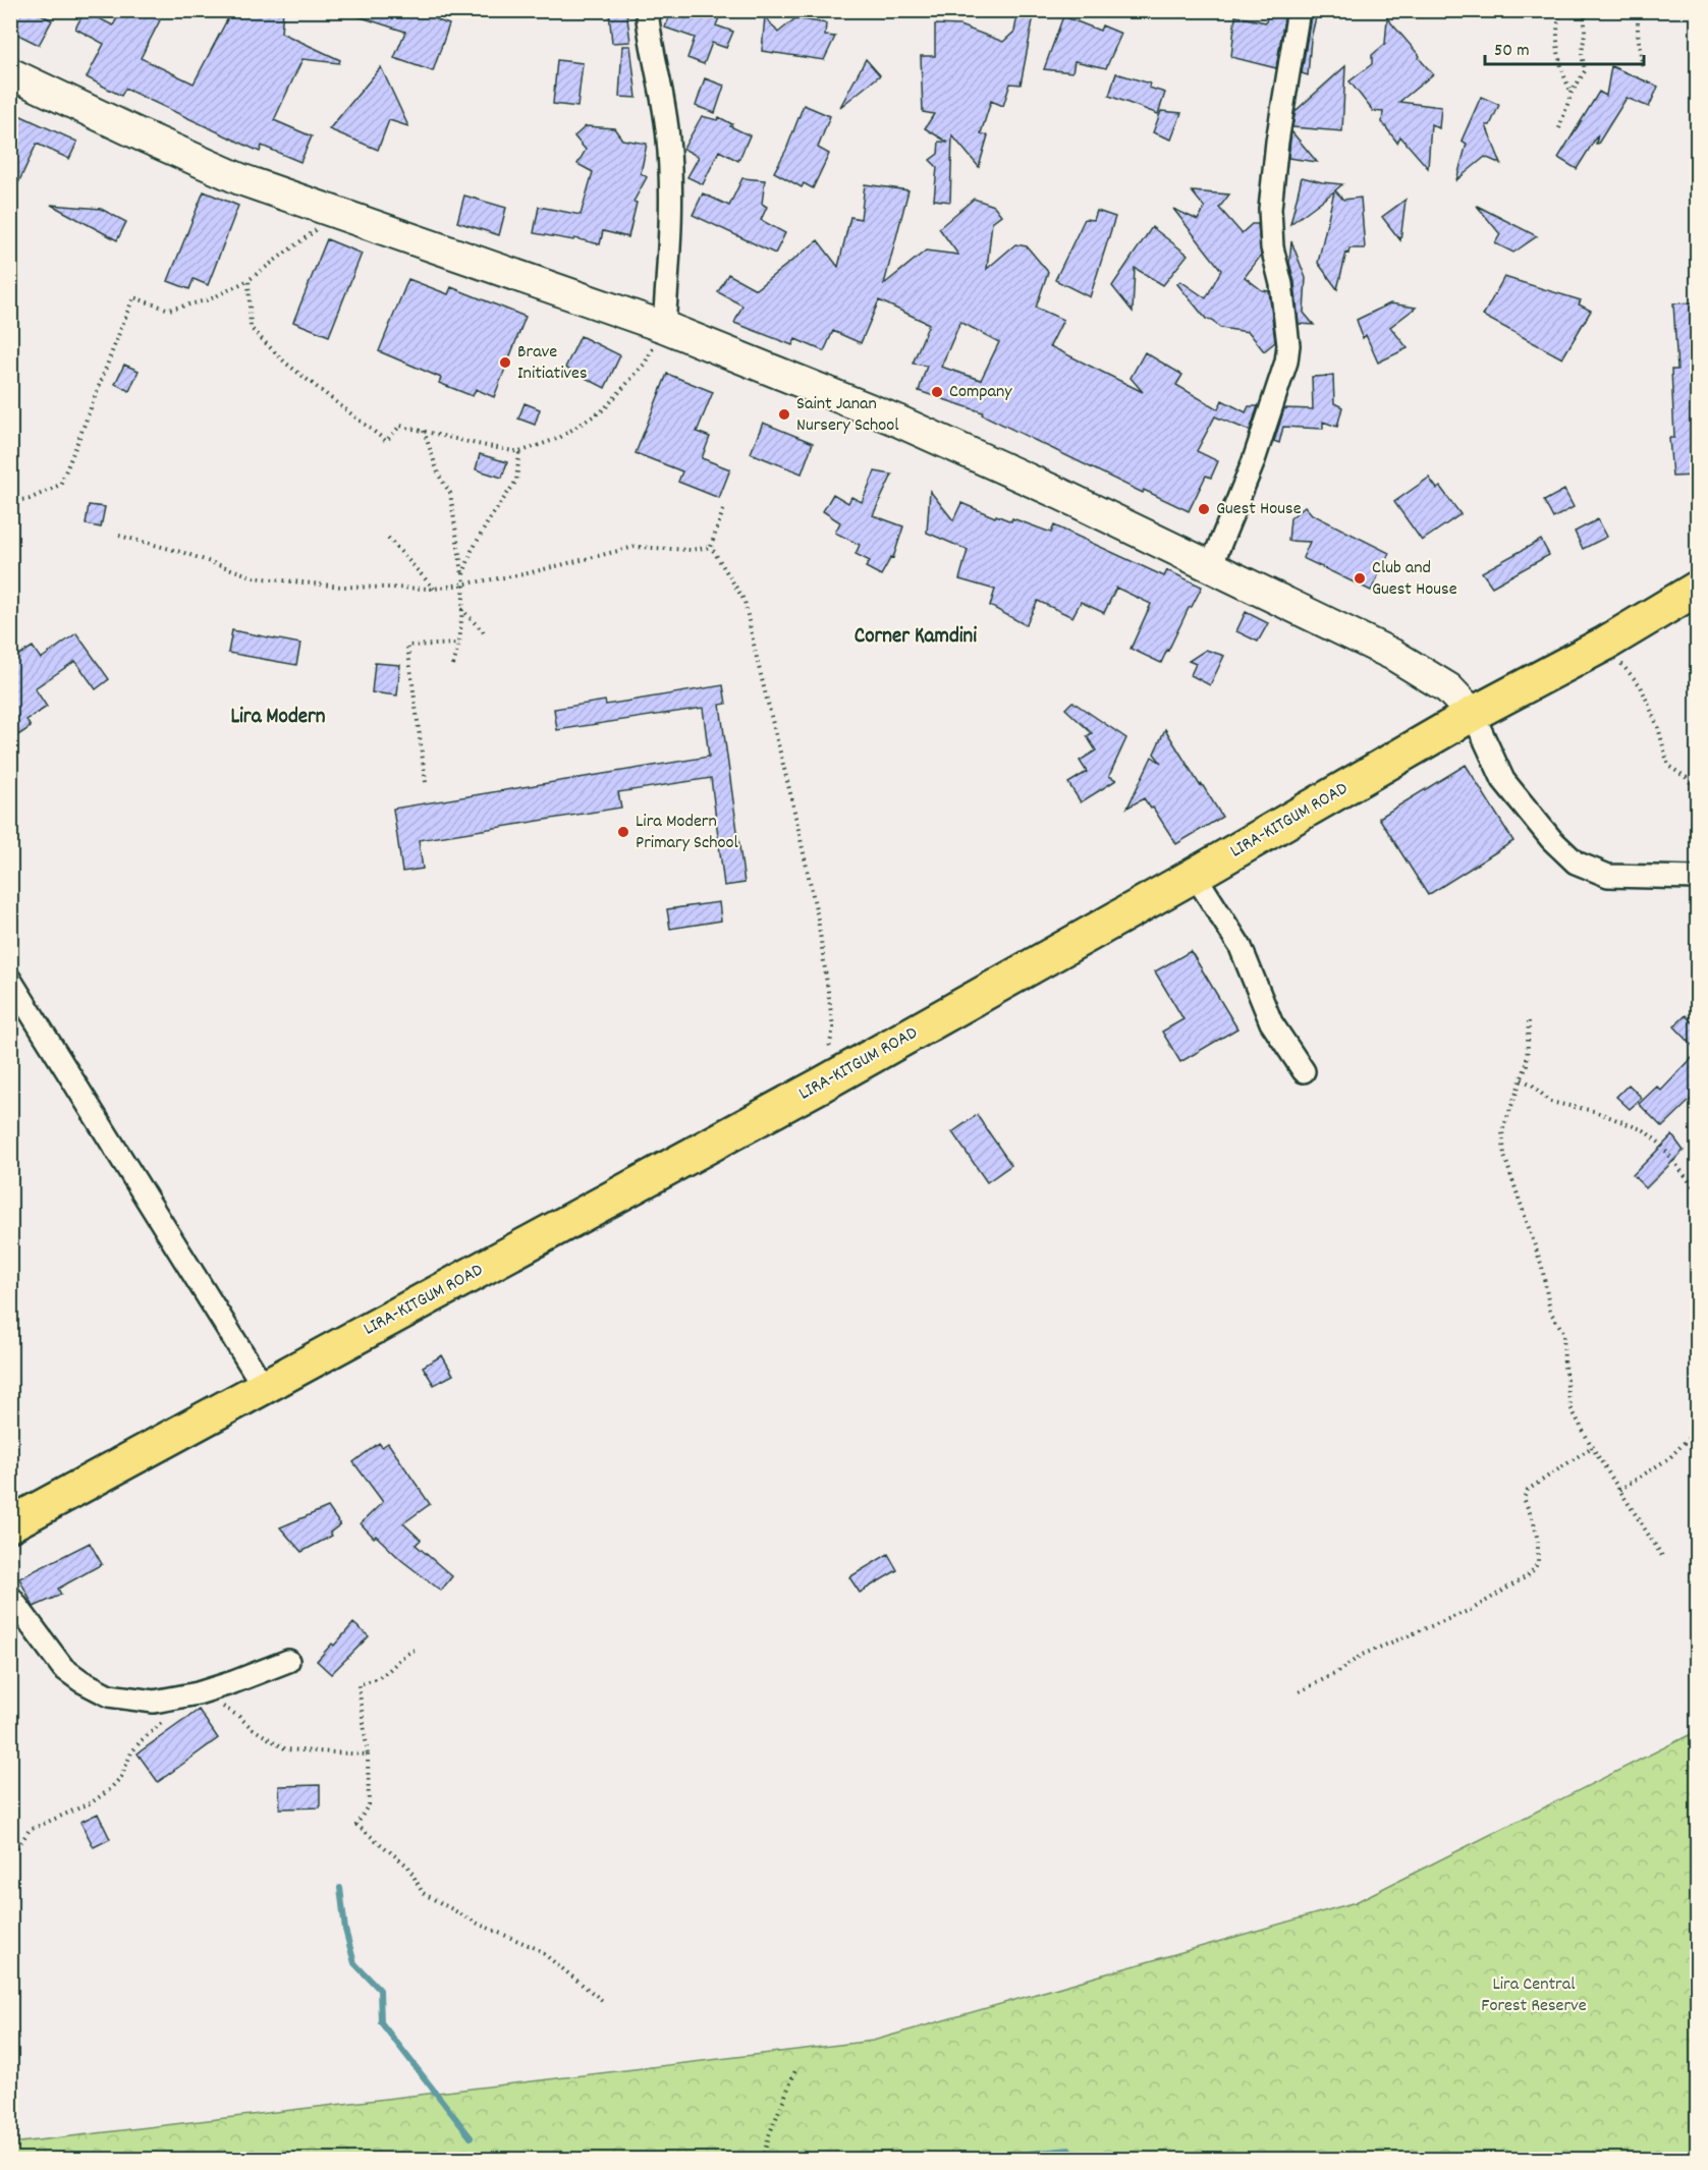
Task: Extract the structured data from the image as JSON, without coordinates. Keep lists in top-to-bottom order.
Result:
{
  "streets": {
    "main road": ["LIRA-KITGUM ROAD"]
  },
  "districts": ["Corner Kamdini", "Lira Modern"],
  "parks": ["Lira Central Forest Reserve"],
  "places": [
    "Brave Initiatives",
    "Company",
    "Saint Janan Nursery School",
    "Guest House",
    "Club and Guest House",
    "Lira Modern Primary School"
  ],
  "scale_bar": "50 m"
}
